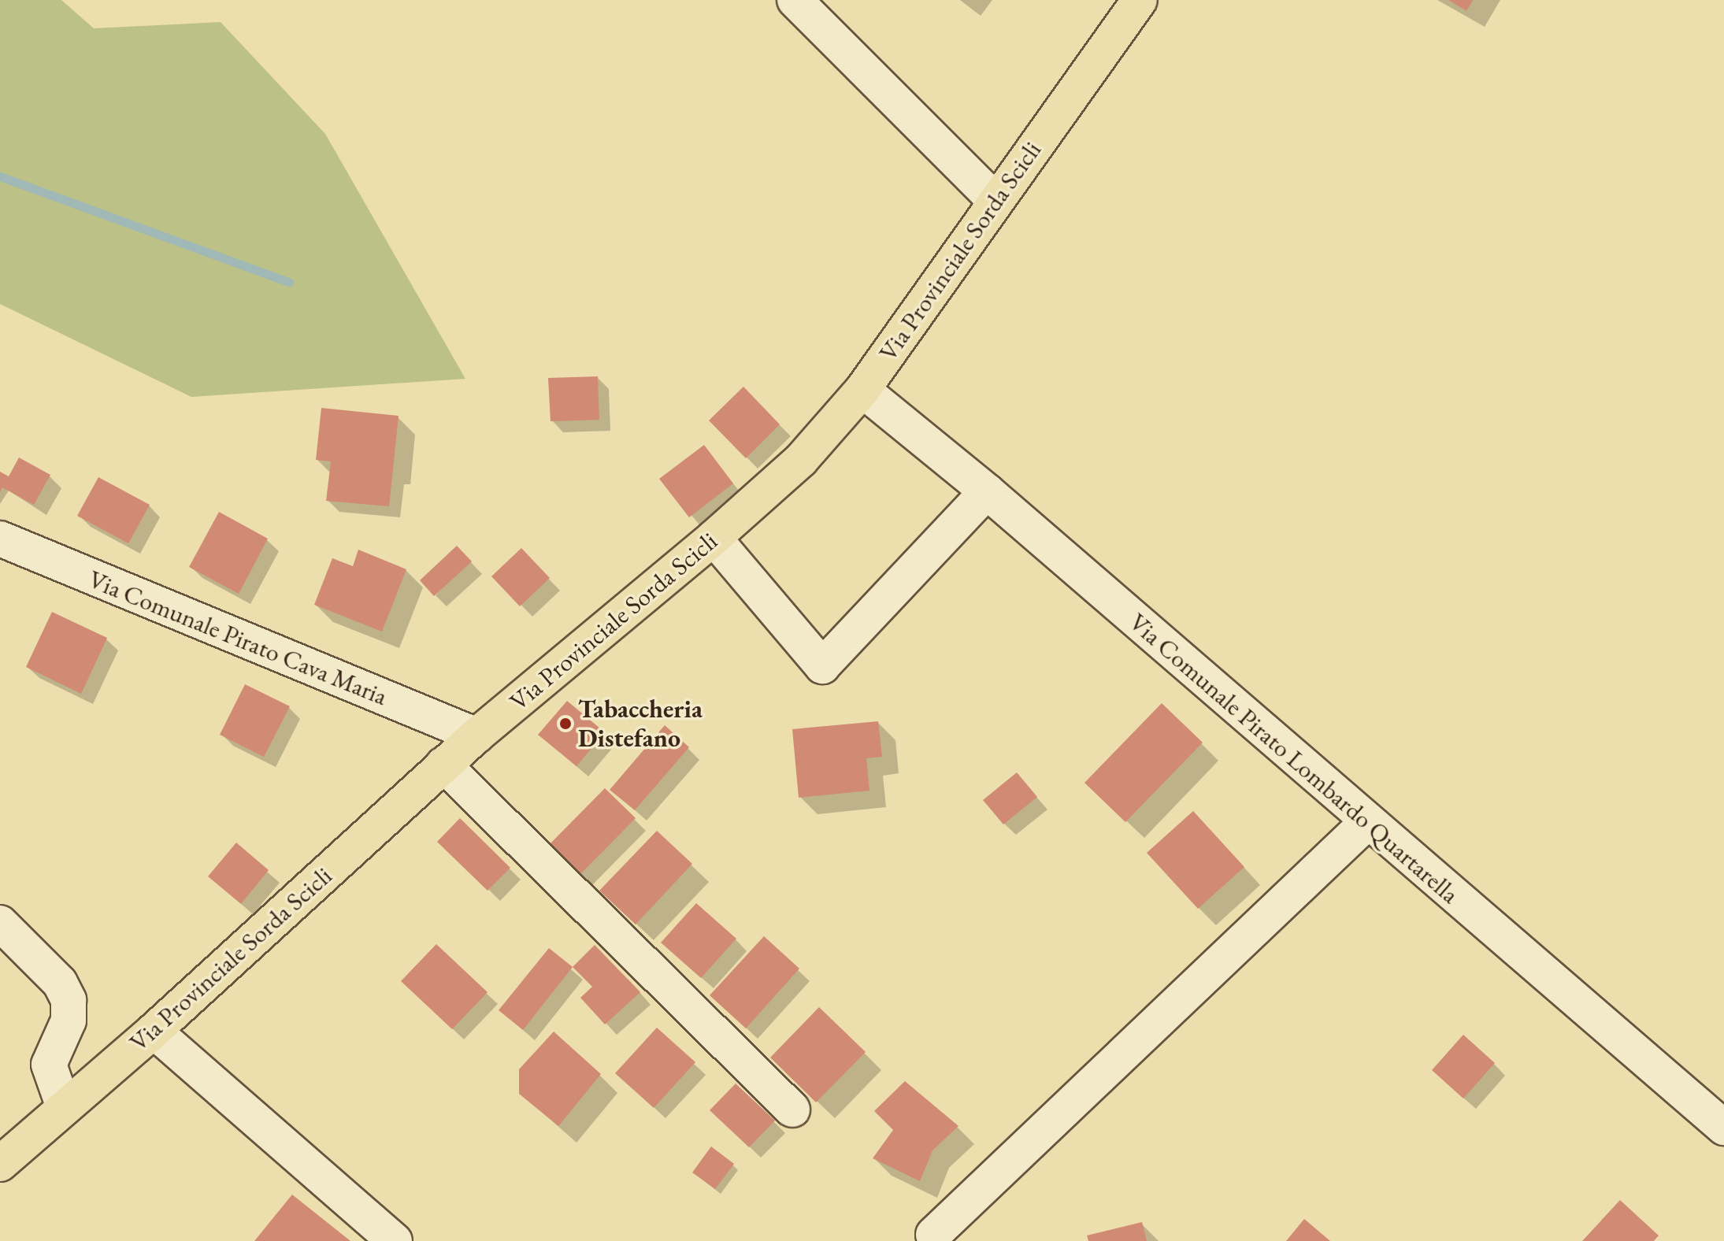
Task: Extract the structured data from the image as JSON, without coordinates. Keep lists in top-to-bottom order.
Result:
{
  "streets": {
    "main road": ["Via Provinciale Sorda Scicli"],
    "street": ["Via Comunale Pirato Cava Maria", "Via Comunale Pirato Lombardo Quartarella"]
  },
  "crossings": [
    ["Via Provinciale Sorda Scicli", "Via Comunale Pirato Cava Maria"],
    ["Via Provinciale Sorda Scicli", "Via Comunale Pirato Lombardo Quartarella"]
  ],
  "places": ["Tabaccheria Distefano"]
}
